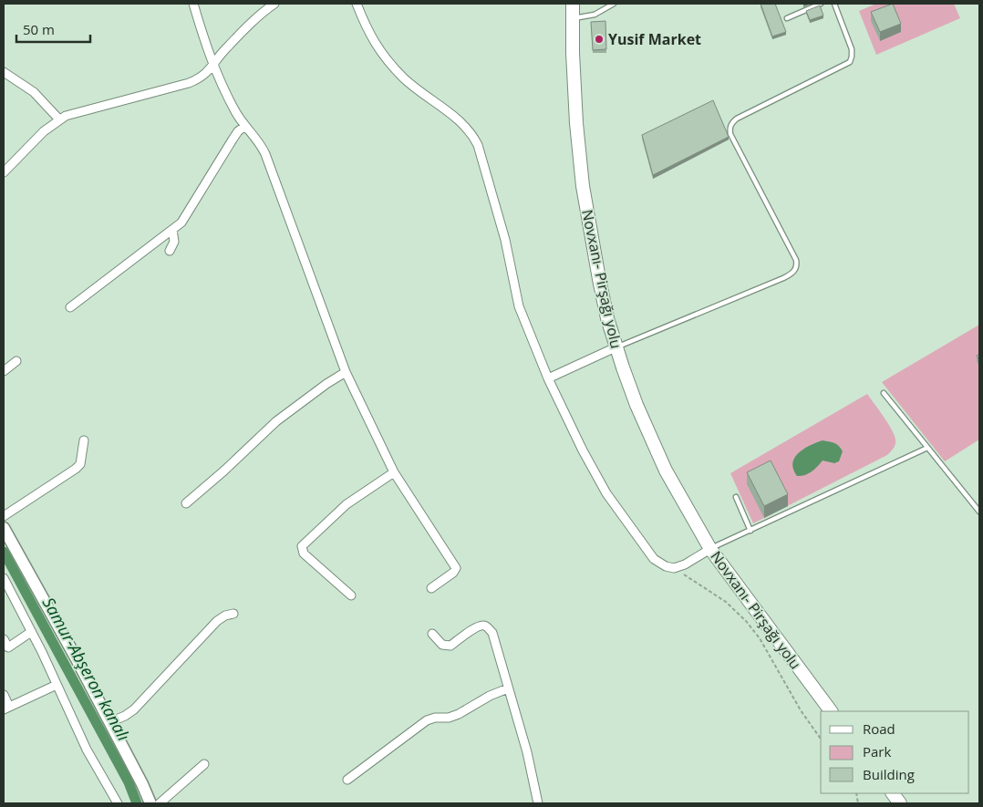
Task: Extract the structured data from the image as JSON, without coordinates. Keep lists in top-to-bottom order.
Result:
{
  "streets": {
    "main road": ["Novxanı- Pirşağı yolu"]
  },
  "water": ["Samur-Abşeron kanalı"],
  "places": ["Yusif Market"],
  "legend": ["Road", "Park", "Building"],
  "scale_bar": "50 m"
}
